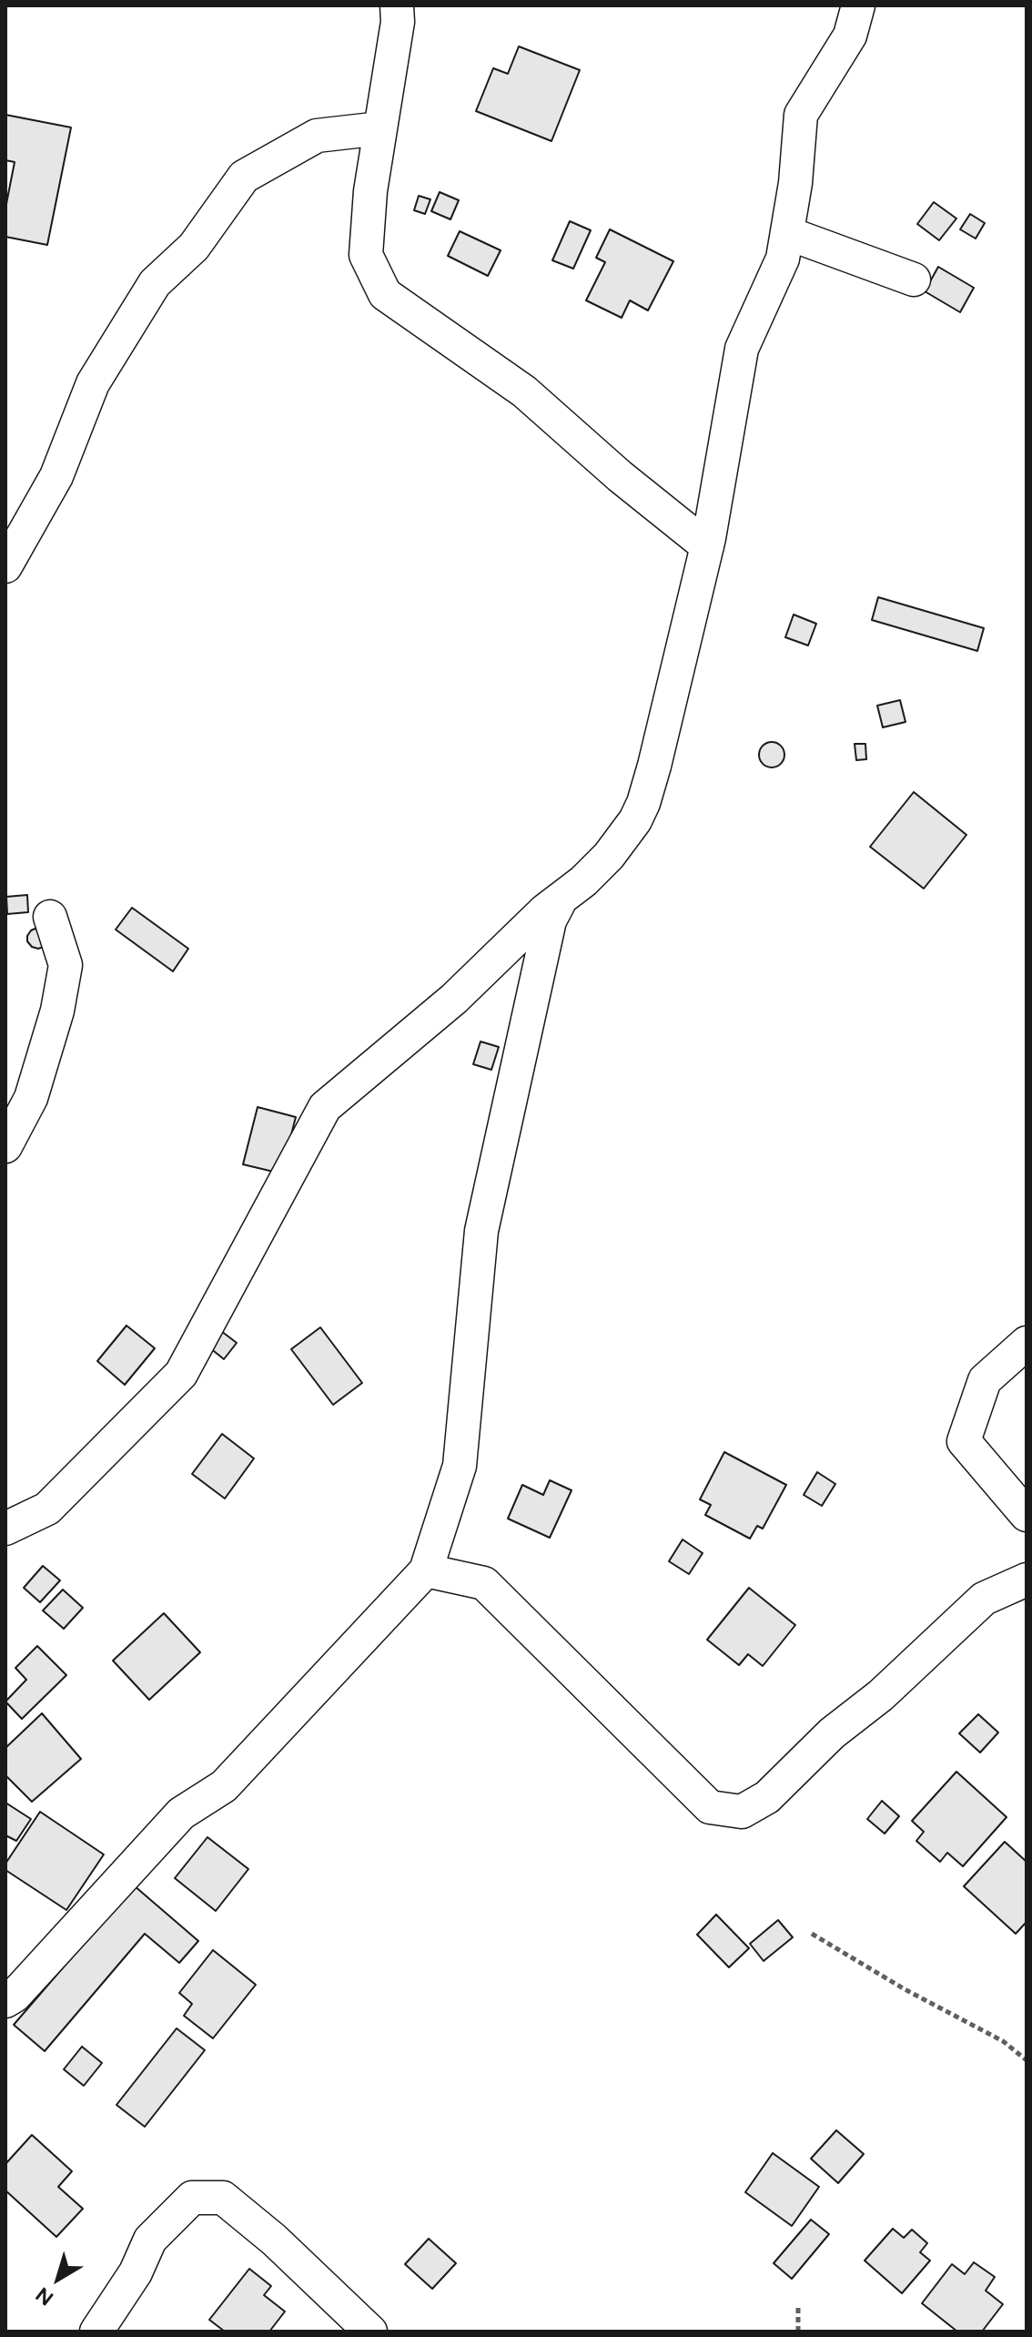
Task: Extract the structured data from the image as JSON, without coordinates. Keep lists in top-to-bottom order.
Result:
{
  "north": "bottom left"
}
